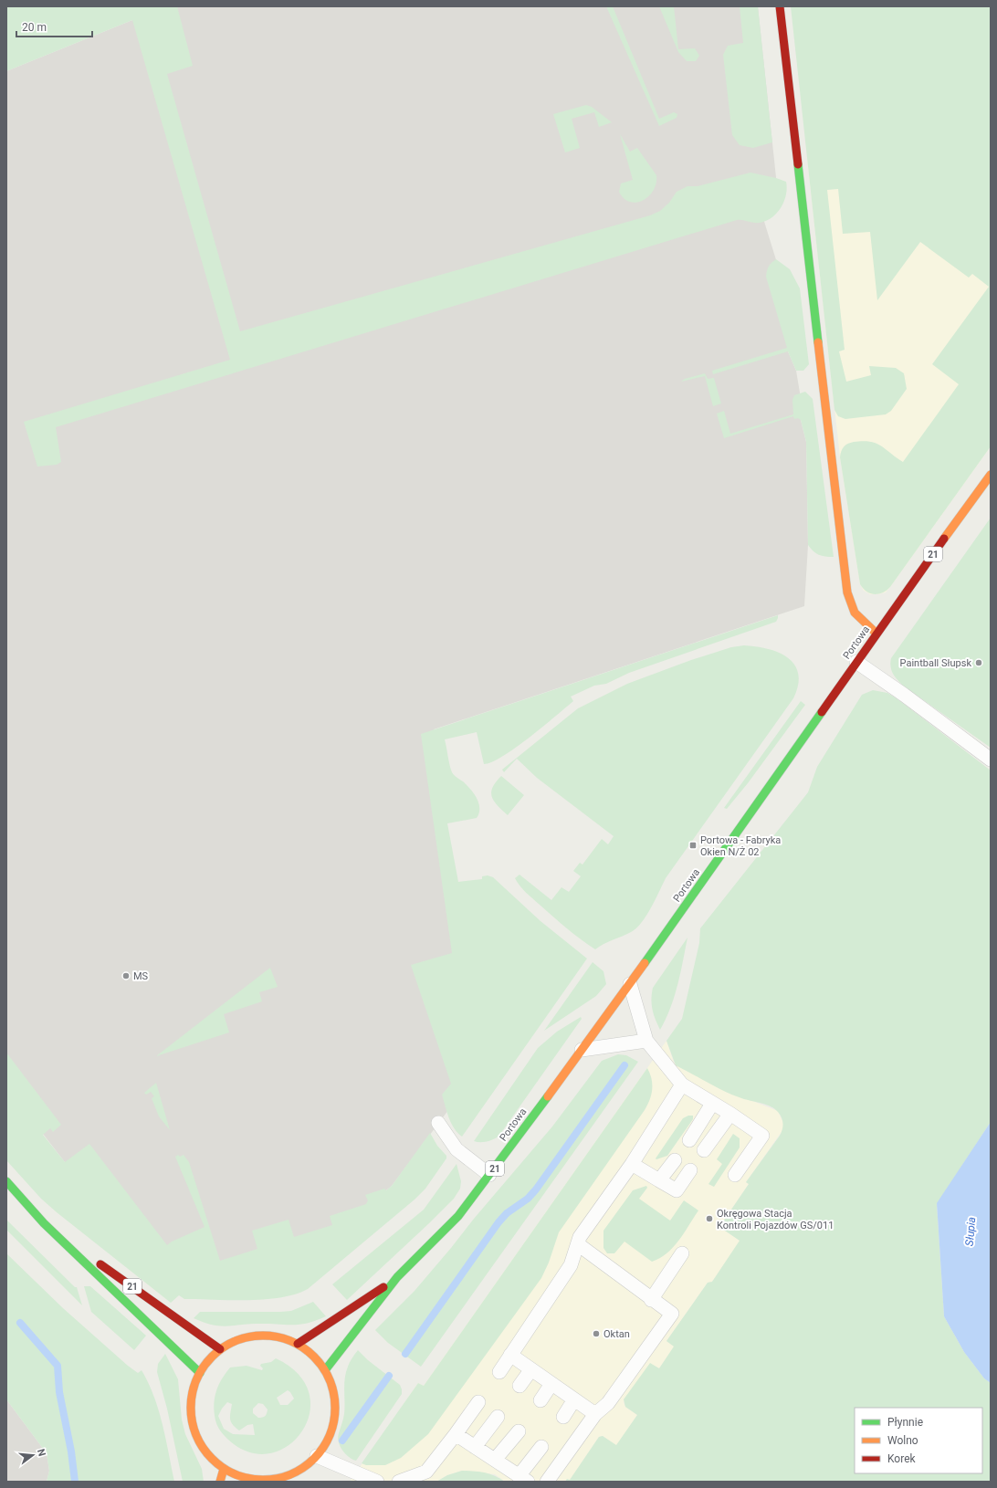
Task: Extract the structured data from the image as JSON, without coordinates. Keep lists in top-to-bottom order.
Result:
{
  "streets": {
    "main road": ["21", "Portowa"]
  },
  "water": ["Słupia"],
  "places": {
    "other": [
      "Paintball Słupsk",
      "MS",
      "Okręgowa Stacja Kontroli Pojazdów GS/011",
      "Oktan"
    ],
    "transit": ["Portowa - Fabryka Okien N/Ż 02"]
  },
  "legend": ["Płynnie", "Wolno", "Korek"],
  "scale_bar": "20 m",
  "north": "right"
}
